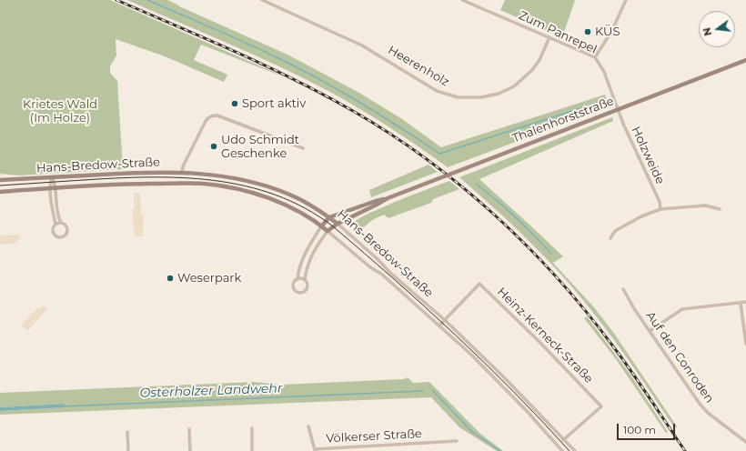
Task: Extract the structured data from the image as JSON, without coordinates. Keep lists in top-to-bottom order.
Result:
{
  "streets": {
    "main road": ["Thalenhorststraße", "Hans-Bredow-Straße"],
    "street": [
      "Zum Panrepel",
      "Heerenholz",
      "Holzweide",
      "Heinz-Kerneck-Straße",
      "Auf den Conroden",
      "Völkerser Straße"
    ]
  },
  "crossings": [
    ["Zum Panrepel", "Heerenholz"],
    ["Zum Panrepel", "Thalenhorststraße"],
    ["Zum Panrepel", "Holzweide"],
    ["Thalenhorststraße", "Holzweide"],
    ["Thalenhorststraße", "Hans-Bredow-Straße"],
    ["Hans-Bredow-Straße", "Heinz-Kerneck-Straße"]
  ],
  "water": ["Osterholzer Landwehr"],
  "parks": ["Krietes Wald (Im Holze)"],
  "places": [
    "KÜS",
    "Sport aktiv",
    "Udo Schmidt Geschenke",
    "Weserpark"
  ],
  "scale_bar": "100 m",
  "north": "left"
}
